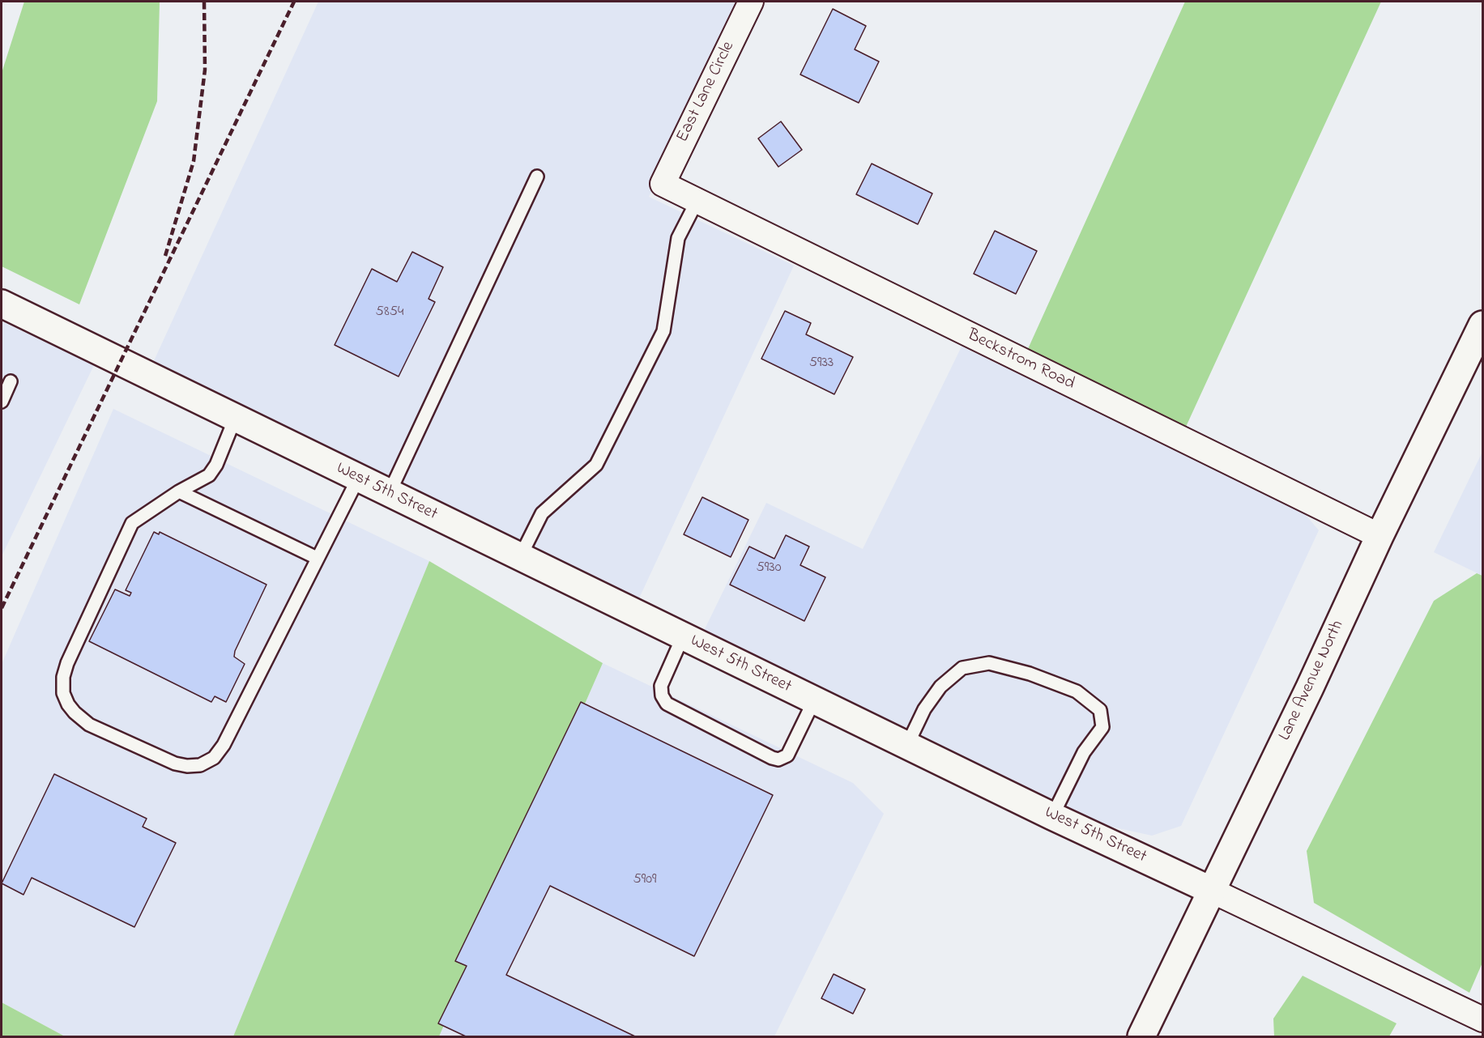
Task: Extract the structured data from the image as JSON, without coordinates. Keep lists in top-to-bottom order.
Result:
{
  "streets": {
    "street": [
      "East Lane Circle",
      "Beckstrom Road",
      "West 5th Street",
      "Lane Avenue North"
    ]
  },
  "crossings": [
    ["East Lane Circle", "Beckstrom Road"],
    ["Beckstrom Road", "Lane Avenue North"],
    ["West 5th Street", "Lane Avenue North"]
  ],
  "house_numbers": [
    "5854",
    "5933",
    "5930",
    "5909"
  ]
}
